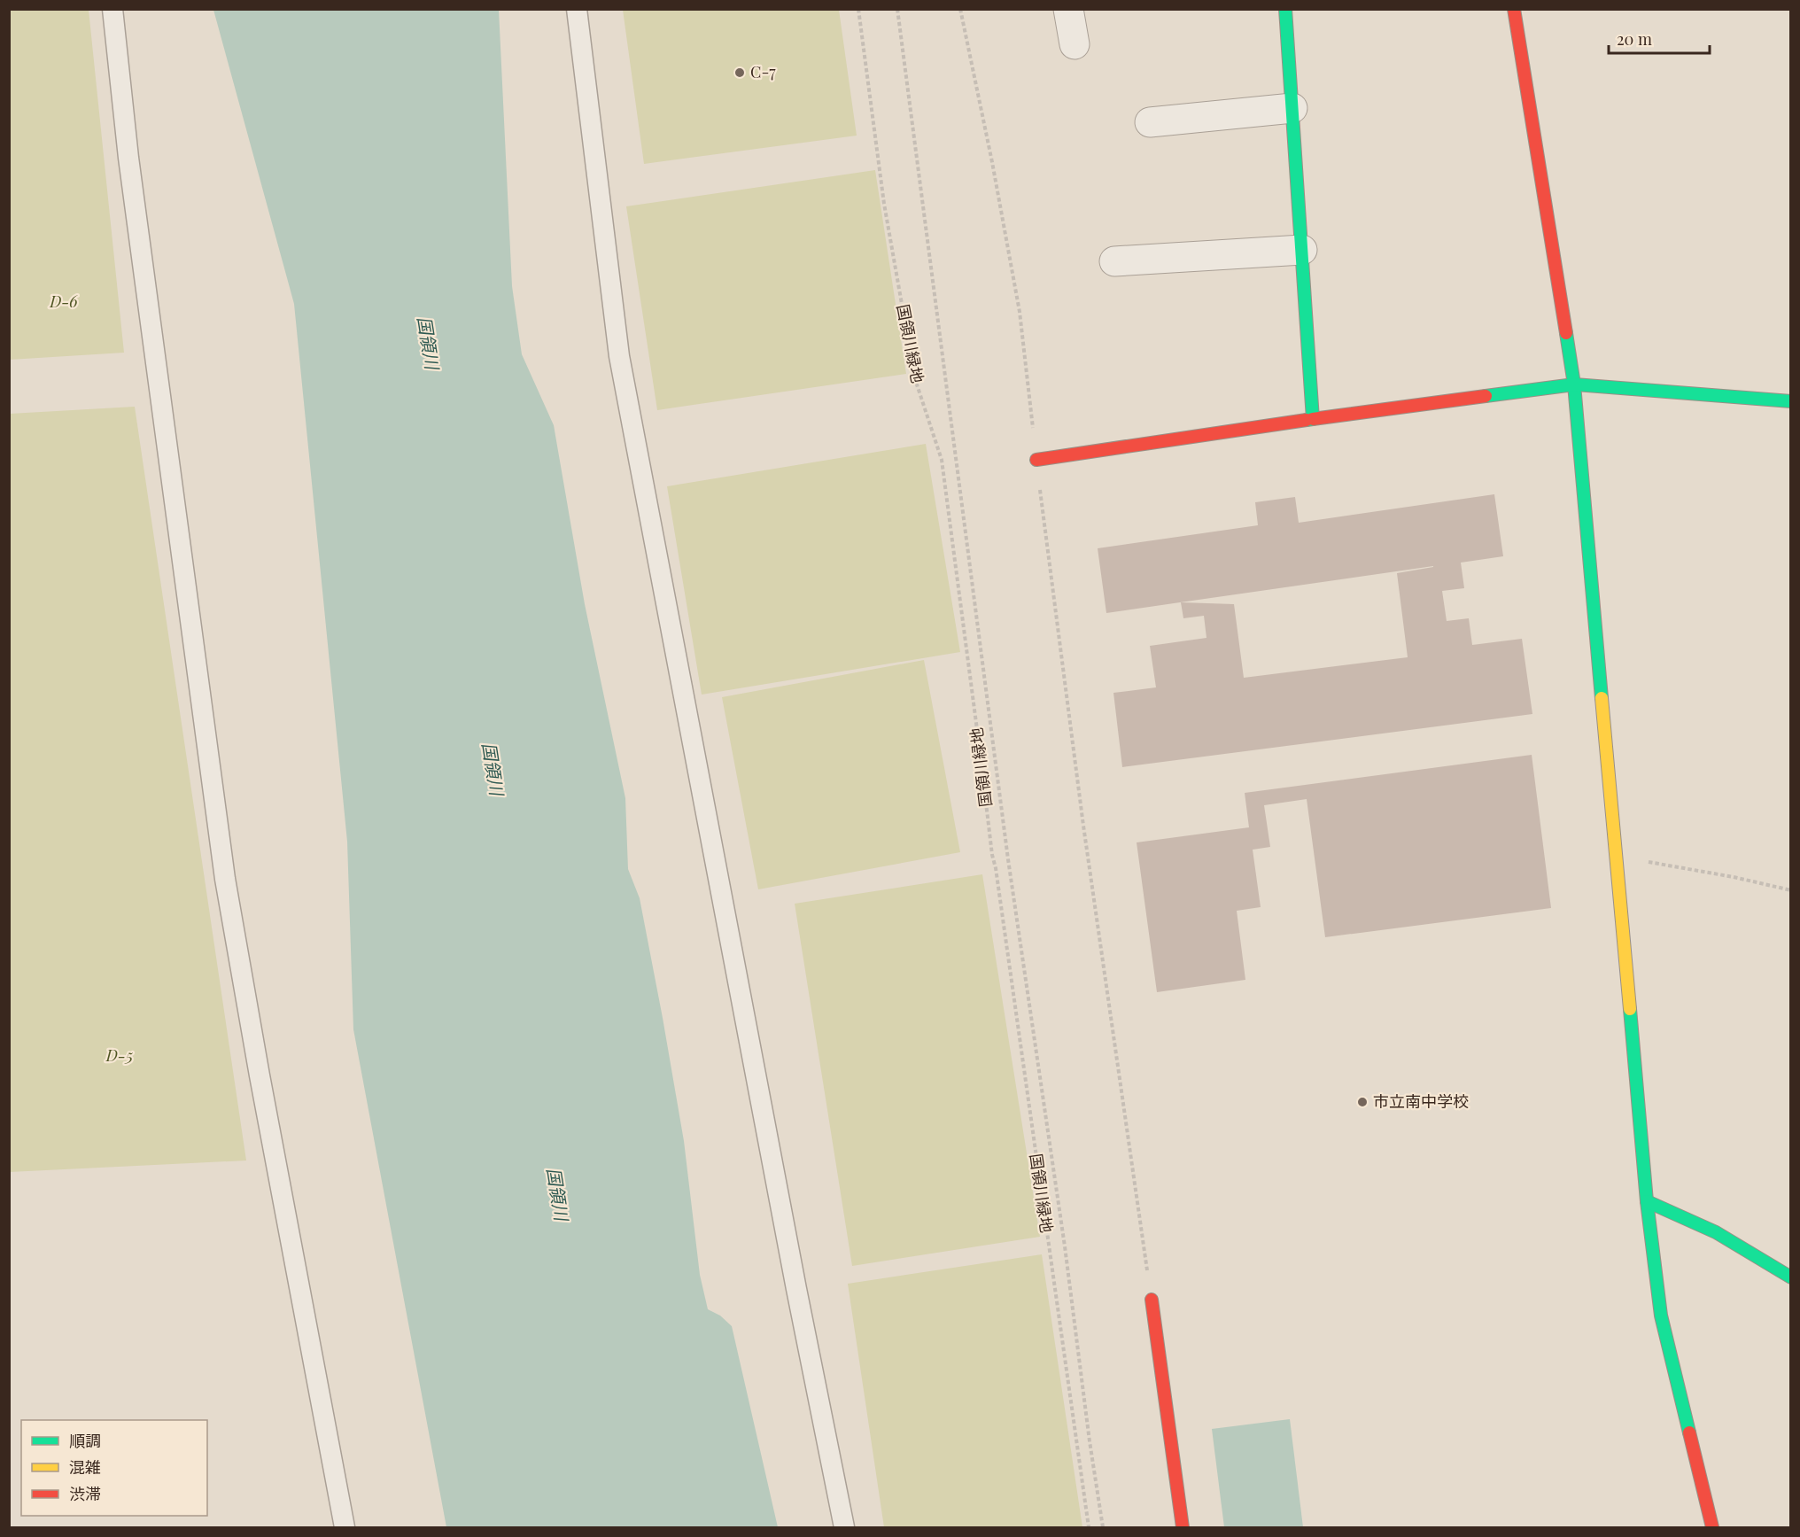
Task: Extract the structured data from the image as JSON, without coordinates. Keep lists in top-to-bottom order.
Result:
{
  "streets": {
    "path": ["国領川緑地"]
  },
  "water": ["国領川"],
  "parks": ["D-6", "D-5"],
  "places": ["C-7", "市立南中学校"],
  "legend": ["順調", "混雑", "渋滞"],
  "scale_bar": "20 m"
}
